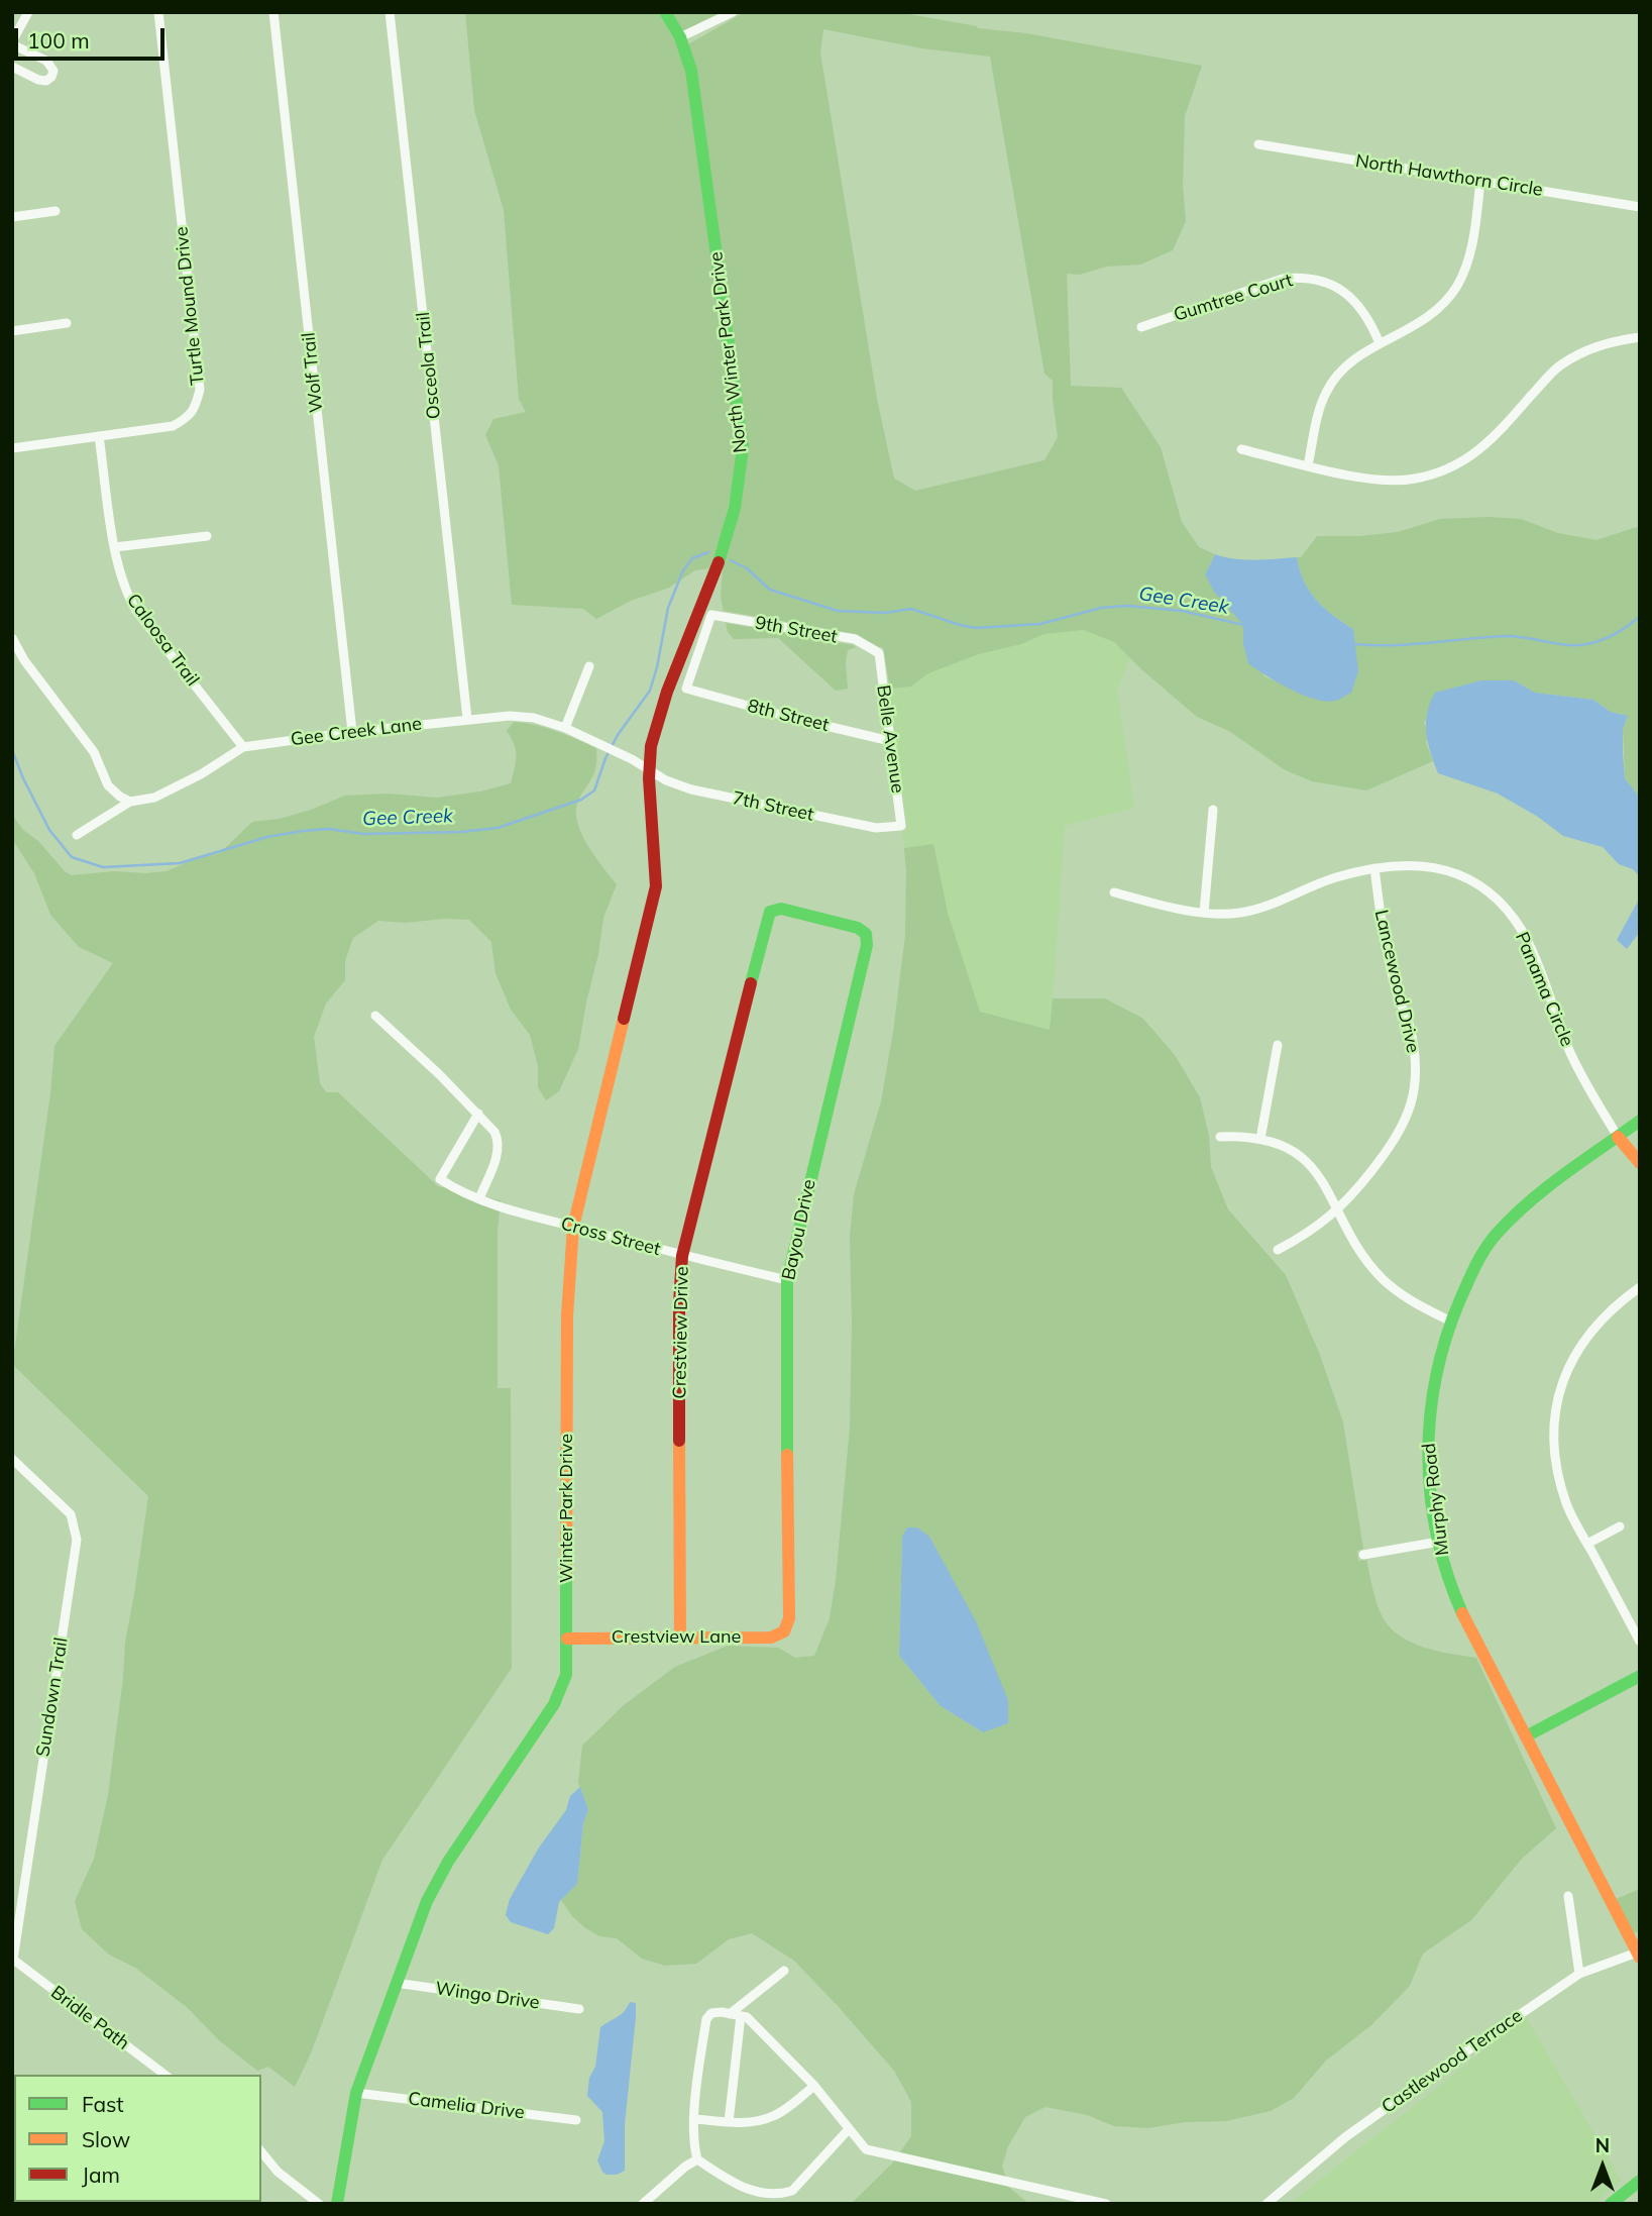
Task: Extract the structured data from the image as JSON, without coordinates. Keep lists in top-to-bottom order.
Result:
{
  "streets": {
    "street": [
      "North Hawthorn Circle",
      "Gumtree Court",
      "Turtle Mound Drive",
      "North Winter Park Drive",
      "Osceola Trail",
      "Wolf Trail",
      "9th Street",
      "Caloosa Trail",
      "8th Street",
      "Gee Creek Lane",
      "Belle Avenue",
      "7th Street",
      "Lancewood Drive",
      "Panama Circle",
      "Bayou Drive",
      "Cross Street",
      "Crestview Drive",
      "Murphy Road",
      "Winter Park Drive",
      "Crestview Lane",
      "Sundown Trail",
      "Wingo Drive",
      "Bridle Path",
      "Castlewood Terrace",
      "Camelia Drive"
    ]
  },
  "crossings": [
    ["Turtle Mound Drive", "Caloosa Trail"],
    ["North Winter Park Drive", "Gee Creek Lane"],
    ["North Winter Park Drive", "7th Street"],
    ["North Winter Park Drive", "Winter Park Drive"],
    ["Osceola Trail", "Gee Creek Lane"],
    ["Wolf Trail", "Gee Creek Lane"],
    ["9th Street", "8th Street"],
    ["9th Street", "Belle Avenue"],
    ["Caloosa Trail", "Gee Creek Lane"],
    ["8th Street", "Belle Avenue"],
    ["Gee Creek Lane", "7th Street"],
    ["Gee Creek Lane", "Winter Park Drive"],
    ["Belle Avenue", "7th Street"],
    ["7th Street", "Winter Park Drive"],
    ["Lancewood Drive", "Panama Circle"],
    ["Panama Circle", "Murphy Road"],
    ["Bayou Drive", "Cross Street"],
    ["Bayou Drive", "Crestview Drive"],
    ["Bayou Drive", "Crestview Lane"],
    ["Cross Street", "Crestview Drive"],
    ["Cross Street", "Winter Park Drive"],
    ["Crestview Drive", "Crestview Lane"],
    ["Murphy Road", "Castlewood Terrace"],
    ["Winter Park Drive", "Crestview Lane"],
    ["Winter Park Drive", "Wingo Drive"],
    ["Winter Park Drive", "Camelia Drive"],
    ["Sundown Trail", "Bridle Path"]
  ],
  "water": ["Gee Creek"],
  "legend": ["Fast", "Slow", "Jam"],
  "scale_bar": "100 m",
  "north": "top"
}
